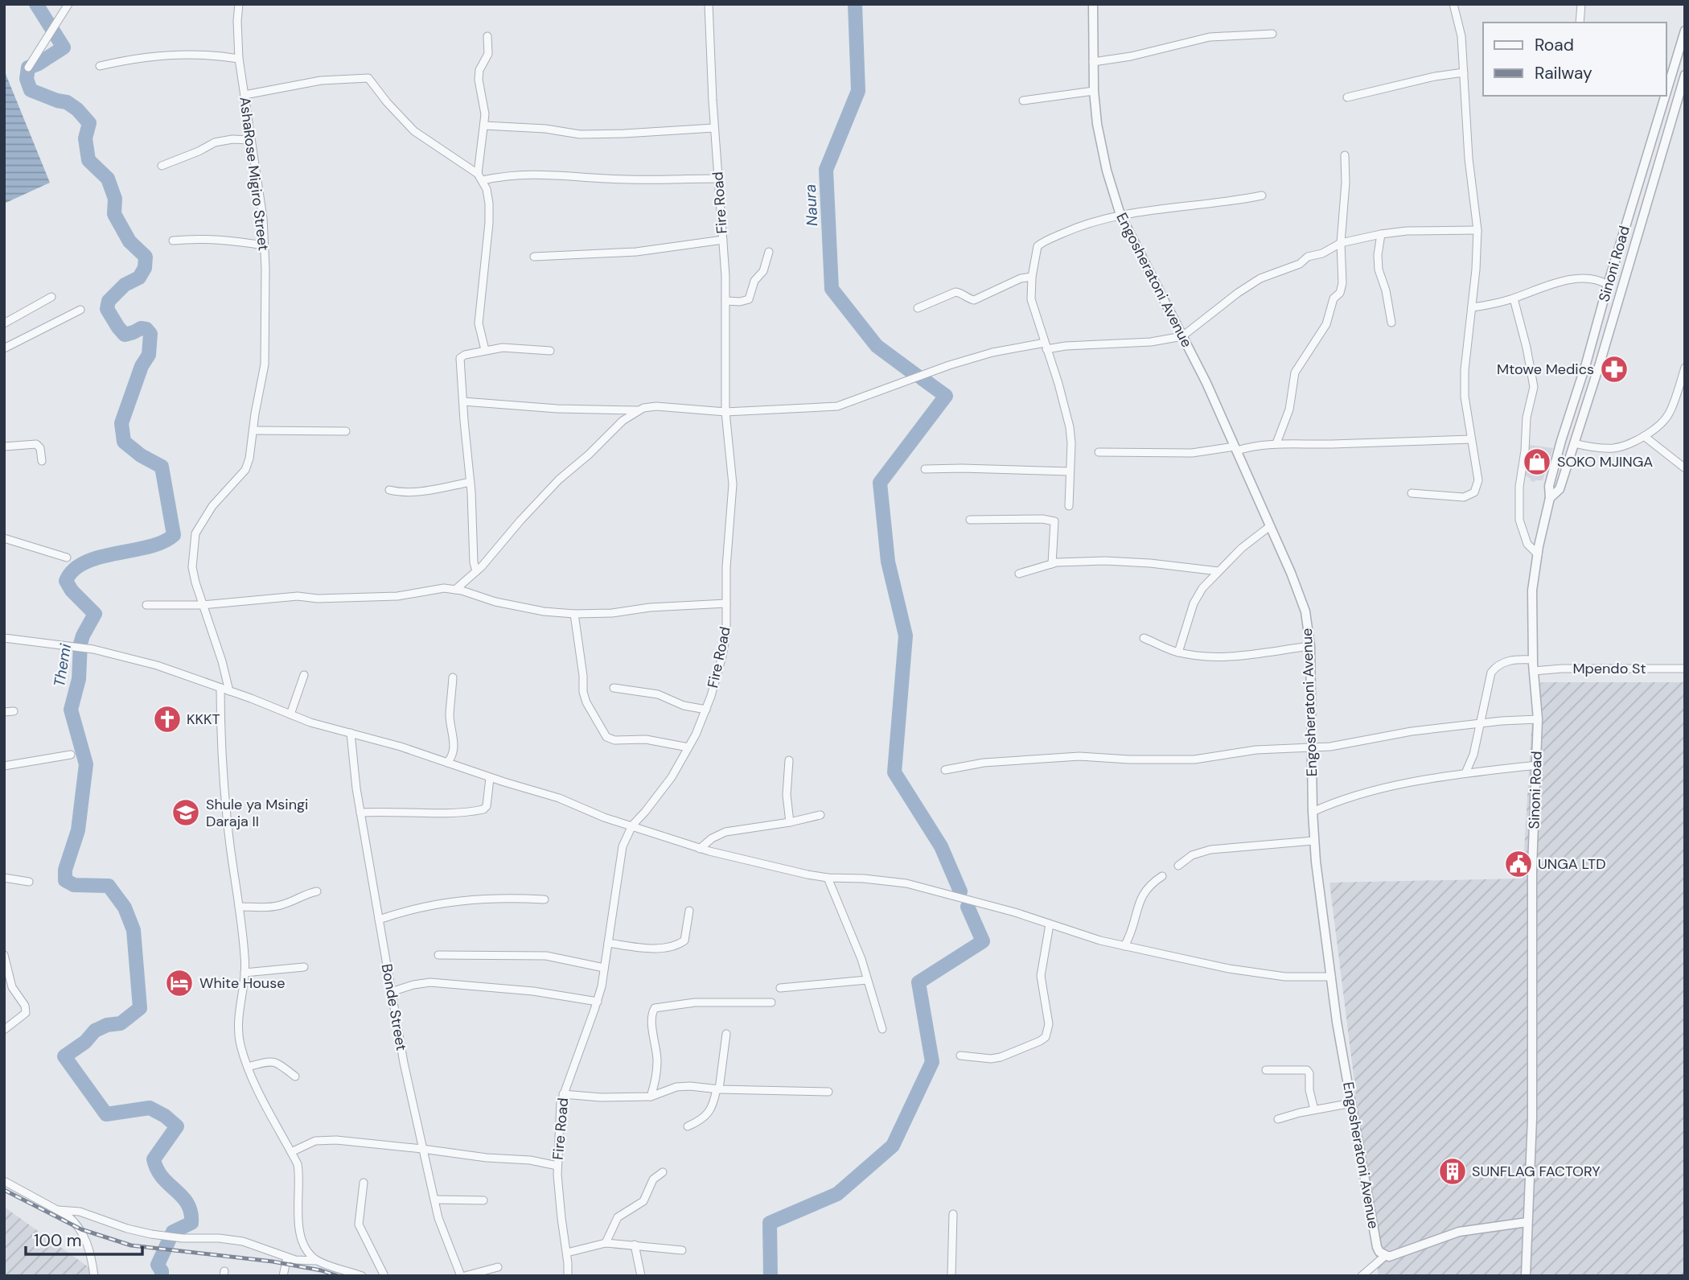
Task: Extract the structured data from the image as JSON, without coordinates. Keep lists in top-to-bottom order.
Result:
{
  "streets": {
    "street": [
      "AshaRose Migiro Street",
      "Fire Road",
      "Sinoni Road",
      "Engosheratoni Avenue",
      "Mpendo St",
      "Bonde Street"
    ]
  },
  "crossings": [
    ["Sinoni Road", "Mpendo St"]
  ],
  "water": ["Naura", "Themi"],
  "places": {
    "pharmacy": ["Mtowe Medics"],
    "shop": ["SOKO MJINGA"],
    "church": ["KKKT"],
    "school or university": ["Shule ya Msingi Daraja II"],
    "public building": ["UNGA LTD"],
    "hotel": ["White House"],
    "building": ["SUNFLAG FACTORY"]
  },
  "legend": ["Road", "Railway"],
  "scale_bar": "100 m"
}
